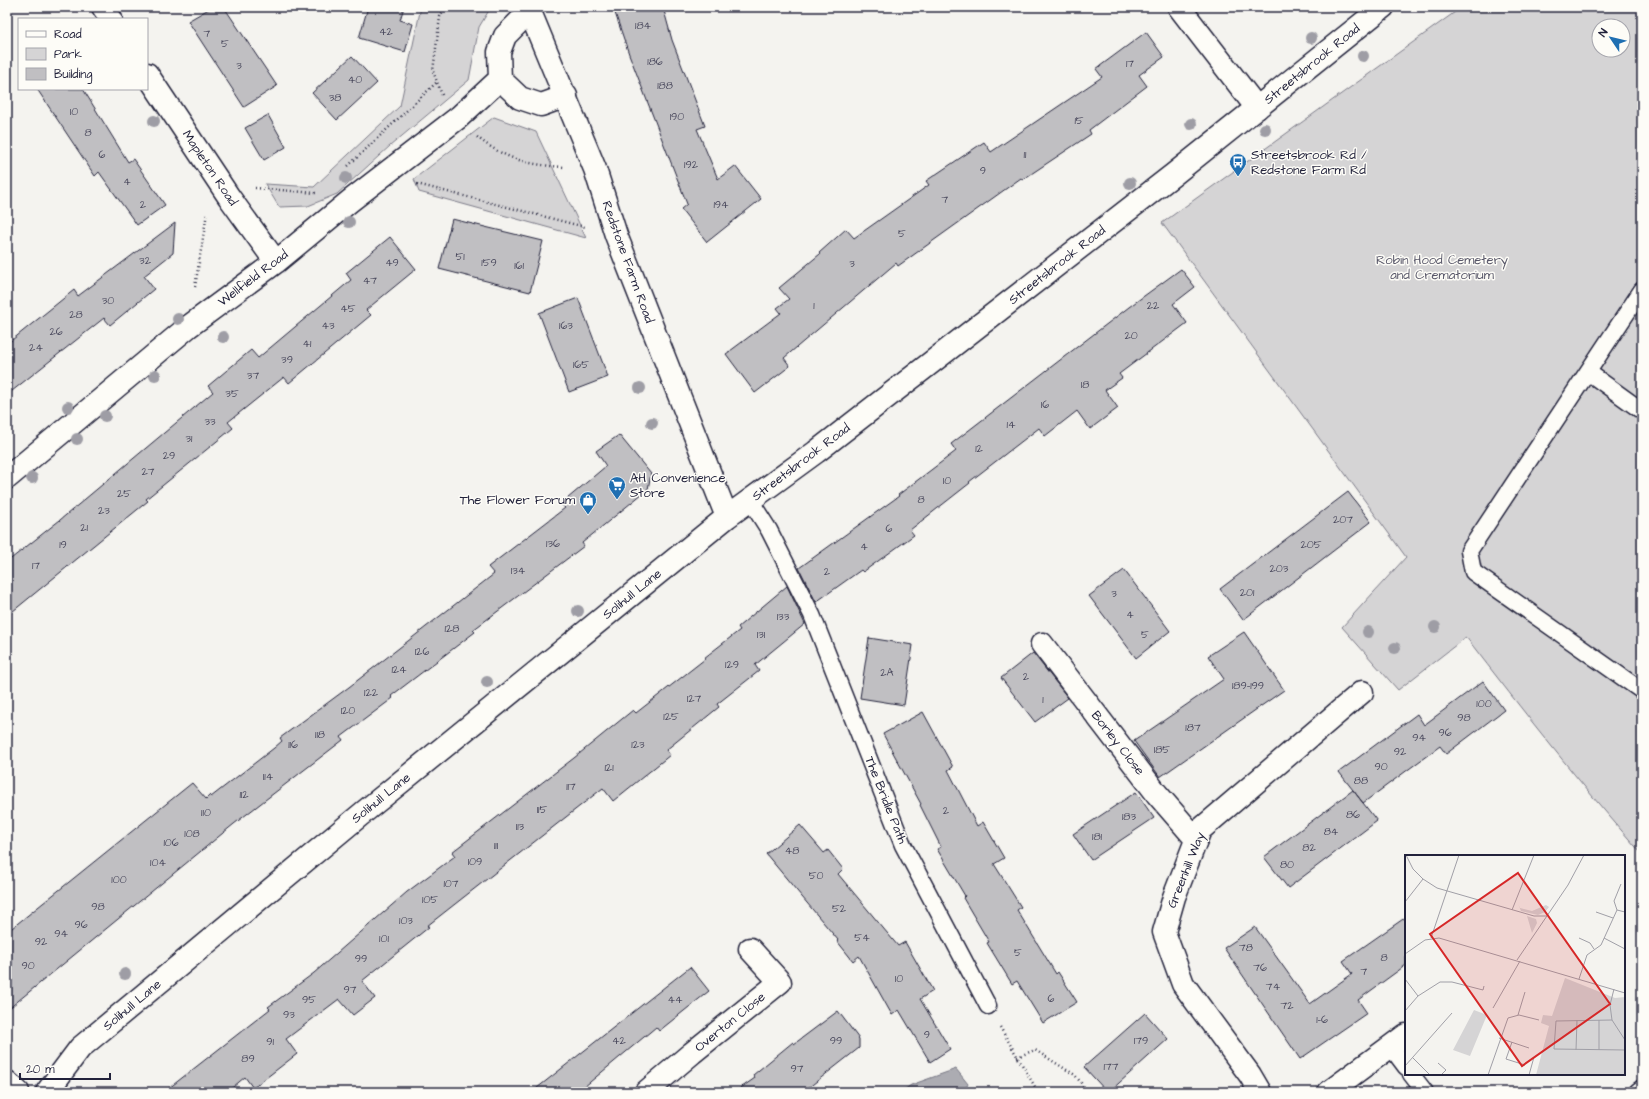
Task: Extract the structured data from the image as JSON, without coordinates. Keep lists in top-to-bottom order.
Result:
{
  "streets": {
    "street": [
      "Streetsbrook Road",
      "Mapleton Road",
      "Redstone Farm Road",
      "Wellfield Road",
      "Solihull Lane",
      "Borley Close",
      "Greenhill Way",
      "Overton Close"
    ],
    "lane": ["The Bridle Path"]
  },
  "crossings": [
    ["Streetsbrook Road", "Redstone Farm Road"],
    ["Streetsbrook Road", "Solihull Lane"],
    ["Streetsbrook Road", "The Bridle Path"],
    ["Mapleton Road", "Wellfield Road"],
    ["Redstone Farm Road", "Solihull Lane"],
    ["Borley Close", "Greenhill Way"]
  ],
  "parks": ["Robin Hood Cemetery and Crematorium"],
  "places": {
    "bus stop": ["Streetsbrook Rd / Redstone Farm Rd"],
    "supermarket": ["AH Convenience Store"],
    "shop": ["The Flower Forum"]
  },
  "house_numbers": [
    "184",
    "42",
    "7",
    "5",
    "186",
    "17",
    "3",
    "40",
    "188",
    "38",
    "10",
    "190",
    "15",
    "8",
    "6",
    "11",
    "192",
    "9",
    "4",
    "7",
    "2",
    "194",
    "5",
    "51",
    "32",
    "49",
    "159",
    "3",
    "161",
    "47",
    "30",
    "1",
    "22",
    "45",
    "28",
    "43",
    "163",
    "26",
    "20",
    "41",
    "24",
    "39",
    "165",
    "37",
    "18",
    "35",
    "16",
    "33",
    "14",
    "31",
    "12",
    "29",
    "27",
    "10",
    "25",
    "8",
    "23",
    "207",
    "21",
    "6",
    "136",
    "19",
    "205",
    "4",
    "17",
    "203",
    "134",
    "2",
    "201",
    "3",
    "4",
    "133",
    "128",
    "131",
    "5",
    "126",
    "129",
    "124",
    "2A",
    "2",
    "189-199",
    "122",
    "127",
    "1",
    "100",
    "120",
    "125",
    "98",
    "187",
    "96",
    "118",
    "94",
    "116",
    "123",
    "185",
    "92",
    "90",
    "121",
    "114",
    "88",
    "117",
    "112",
    "115",
    "2",
    "110",
    "86",
    "183",
    "113",
    "84",
    "108",
    "181",
    "106",
    "111",
    "82",
    "48",
    "109",
    "104",
    "80",
    "50",
    "100",
    "107",
    "105",
    "98",
    "52",
    "103",
    "96",
    "94",
    "54",
    "101",
    "92",
    "78",
    "5",
    "8",
    "99",
    "90",
    "76",
    "7",
    "10",
    "74",
    "97",
    "6",
    "95",
    "44",
    "72",
    "93",
    "1-6",
    "9",
    "42",
    "99",
    "179",
    "91",
    "89",
    "177",
    "97"
  ],
  "legend": ["Road", "Park", "Building"],
  "scale_bar": "20 m",
  "north": "top left"
}
